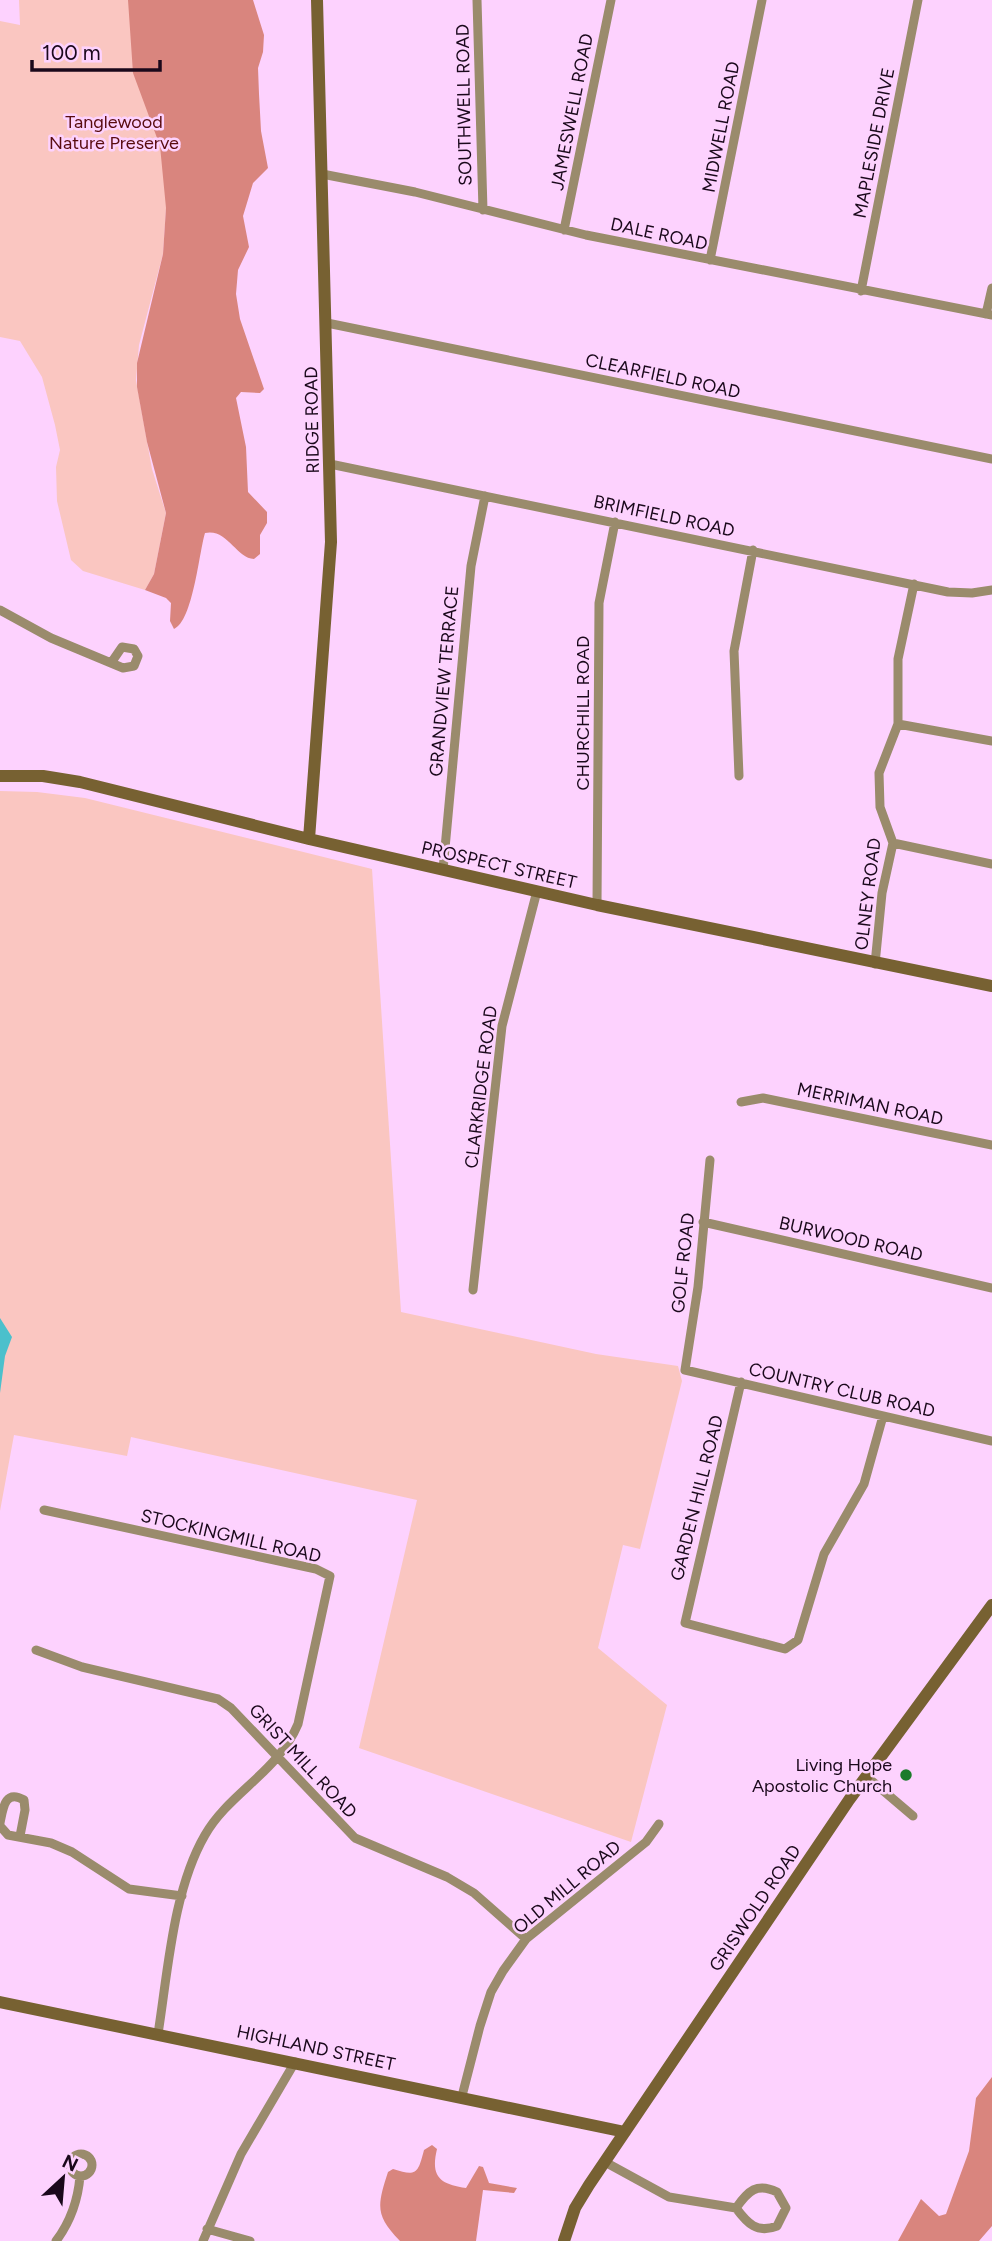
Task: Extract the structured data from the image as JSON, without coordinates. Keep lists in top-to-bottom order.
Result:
{
  "streets": {
    "street": [
      "SOUTHWELL ROAD",
      "JAMESWELL ROAD",
      "MIDWELL ROAD",
      "MAPLESIDE DRIVE",
      "DALE ROAD",
      "CLEARFIELD ROAD",
      "RIDGE ROAD",
      "BRIMFIELD ROAD",
      "GRANDVIEW TERRACE",
      "CHURCHILL ROAD",
      "PROSPECT STREET",
      "OLNEY ROAD",
      "CLARKRIDGE ROAD",
      "MERRIMAN ROAD",
      "BURWOOD ROAD",
      "GOLF ROAD",
      "COUNTRY CLUB ROAD",
      "GARDEN HILL ROAD",
      "STOCKINGMILL ROAD",
      "GRIST MILL ROAD",
      "OLD MILL ROAD",
      "GRISWOLD ROAD",
      "HIGHLAND STREET"
    ]
  },
  "crossings": [
    ["SOUTHWELL ROAD", "DALE ROAD"],
    ["JAMESWELL ROAD", "DALE ROAD"],
    ["MIDWELL ROAD", "DALE ROAD"],
    ["MAPLESIDE DRIVE", "DALE ROAD"],
    ["DALE ROAD", "RIDGE ROAD"],
    ["CLEARFIELD ROAD", "RIDGE ROAD"],
    ["RIDGE ROAD", "BRIMFIELD ROAD"],
    ["RIDGE ROAD", "PROSPECT STREET"],
    ["BRIMFIELD ROAD", "GRANDVIEW TERRACE"],
    ["BRIMFIELD ROAD", "CHURCHILL ROAD"],
    ["BRIMFIELD ROAD", "OLNEY ROAD"],
    ["GRANDVIEW TERRACE", "PROSPECT STREET"],
    ["CHURCHILL ROAD", "PROSPECT STREET"],
    ["PROSPECT STREET", "OLNEY ROAD"],
    ["PROSPECT STREET", "CLARKRIDGE ROAD"],
    ["BURWOOD ROAD", "GOLF ROAD"],
    ["GOLF ROAD", "COUNTRY CLUB ROAD"],
    ["COUNTRY CLUB ROAD", "GARDEN HILL ROAD"],
    ["STOCKINGMILL ROAD", "GRIST MILL ROAD"],
    ["STOCKINGMILL ROAD", "HIGHLAND STREET"],
    ["GRIST MILL ROAD", "OLD MILL ROAD"],
    ["OLD MILL ROAD", "HIGHLAND STREET"],
    ["GRISWOLD ROAD", "HIGHLAND STREET"]
  ],
  "parks": ["Tanglewood Nature Preserve"],
  "places": ["Living Hope Apostolic Church"],
  "scale_bar": "100 m",
  "north": "top right"
}
